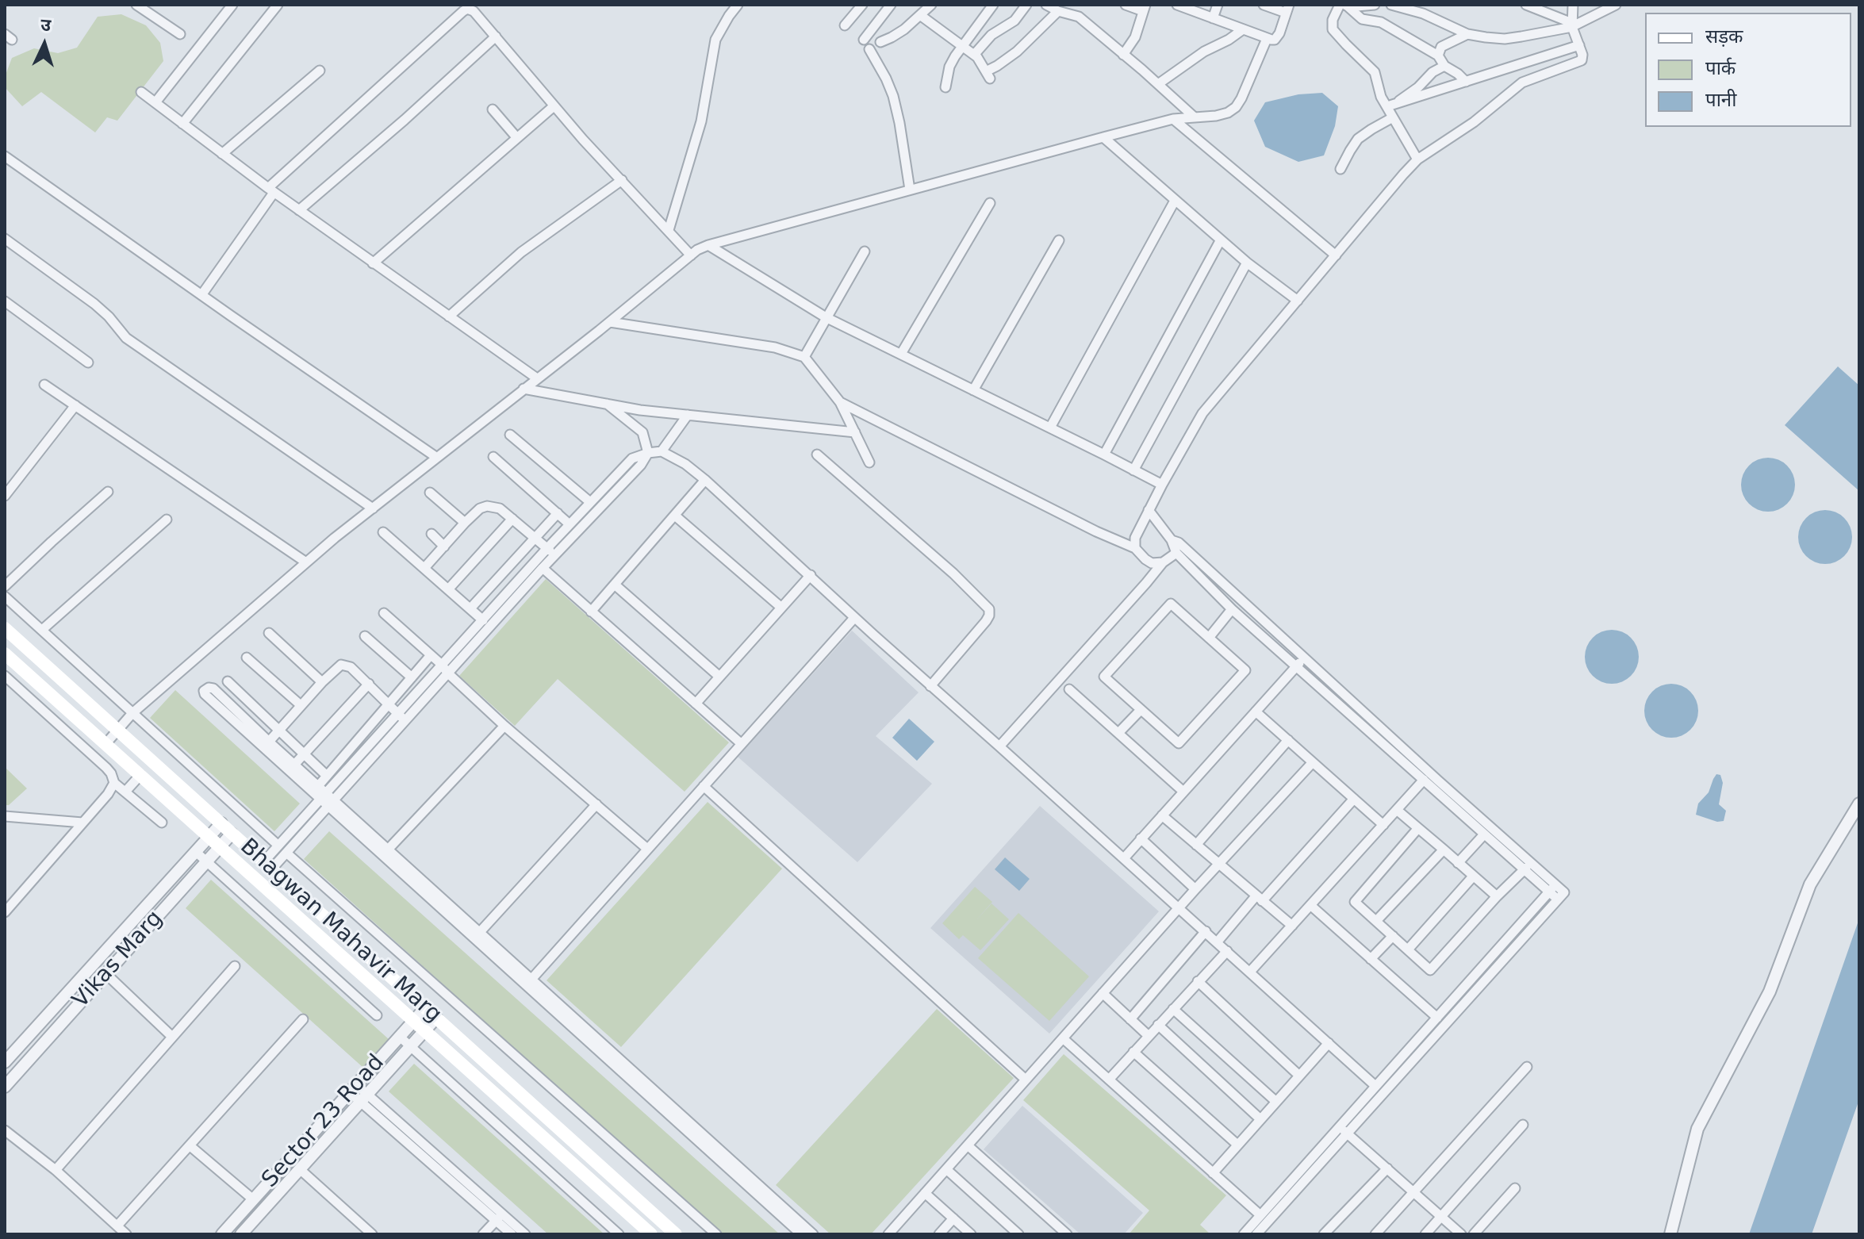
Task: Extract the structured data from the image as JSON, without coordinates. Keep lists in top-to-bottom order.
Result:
{
  "streets": {
    "main road": ["Bhagwan Mahavir Marg"],
    "street": ["Vikas Marg", "Sector 23 Road"]
  },
  "crossings": [
    ["Bhagwan Mahavir Marg", "Vikas Marg"],
    ["Bhagwan Mahavir Marg", "Sector 23 Road"]
  ],
  "legend": ["सड़क", "पार्क", "पानी"],
  "north": "top"
}
